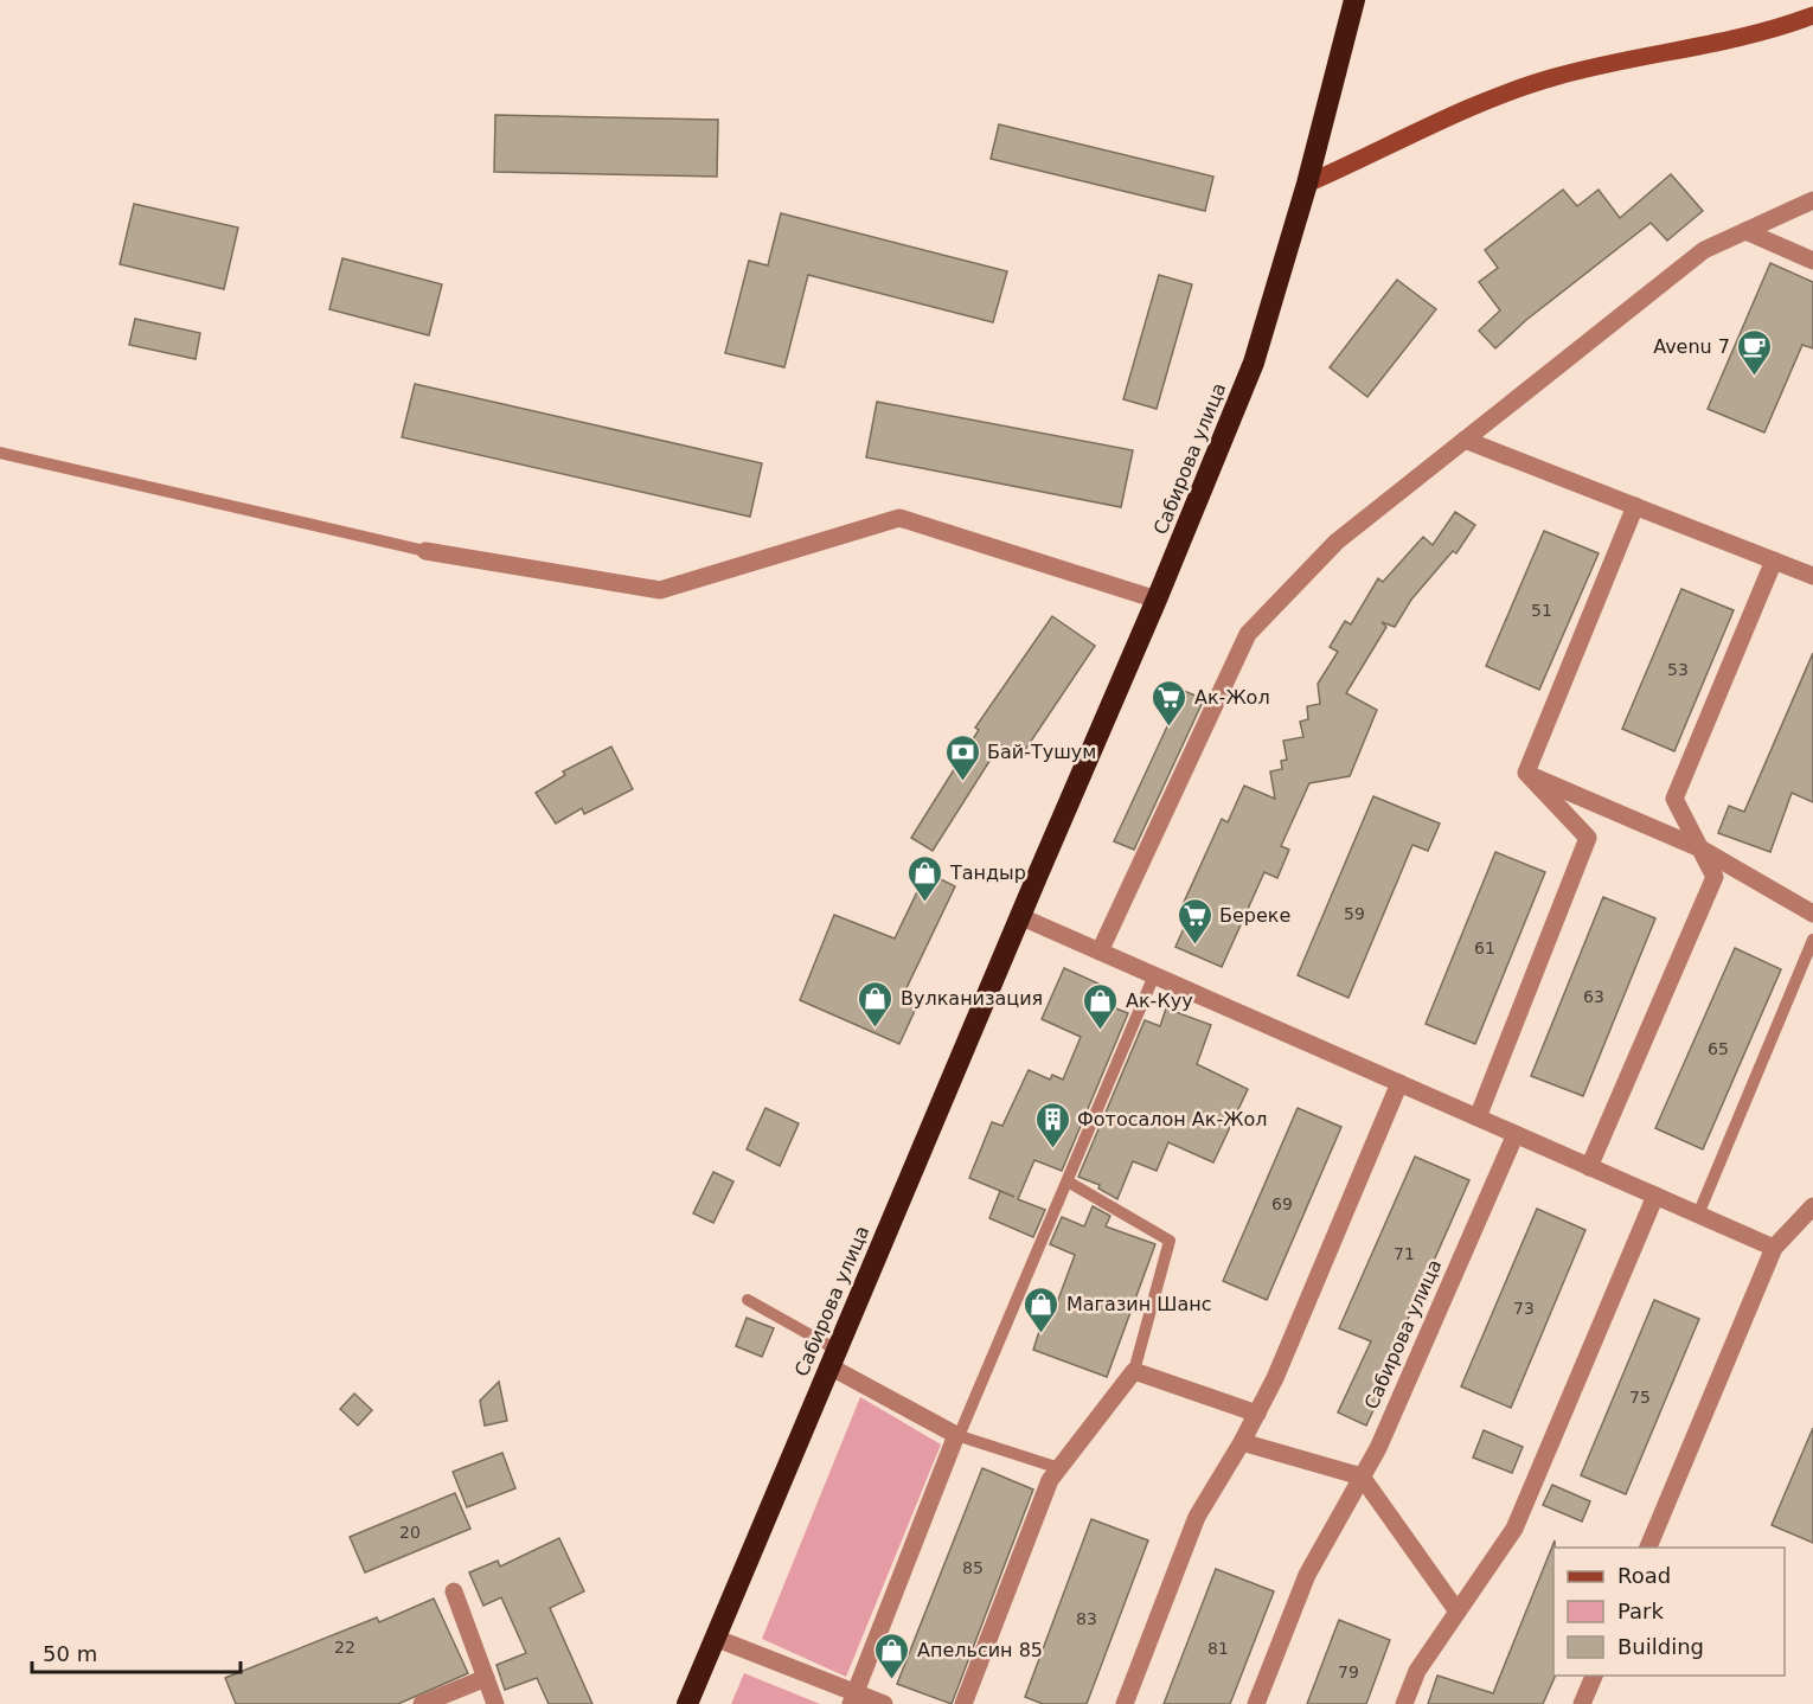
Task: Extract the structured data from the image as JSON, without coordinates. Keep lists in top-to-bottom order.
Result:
{
  "streets": {
    "highway": ["Сабирова улица"]
  },
  "places": {
    "cafe": ["Avenu 7"],
    "supermarket": ["Ак-Жол", "Береке"],
    "bank": ["Бай-Тушум"],
    "shop": [
      "Тандыр",
      "Вулканизация",
      "Ак-Куу",
      "Магазин Шанс",
      "Апельсин 85"
    ],
    "building": ["Фотосалон Ак-Жол"]
  },
  "house_numbers": [
    "51",
    "53",
    "59",
    "61",
    "63",
    "65",
    "69",
    "71",
    "73",
    "75",
    "20",
    "85",
    "83",
    "22",
    "81",
    "79"
  ],
  "legend": ["Road", "Park", "Building"],
  "scale_bar": "50 m"
}
